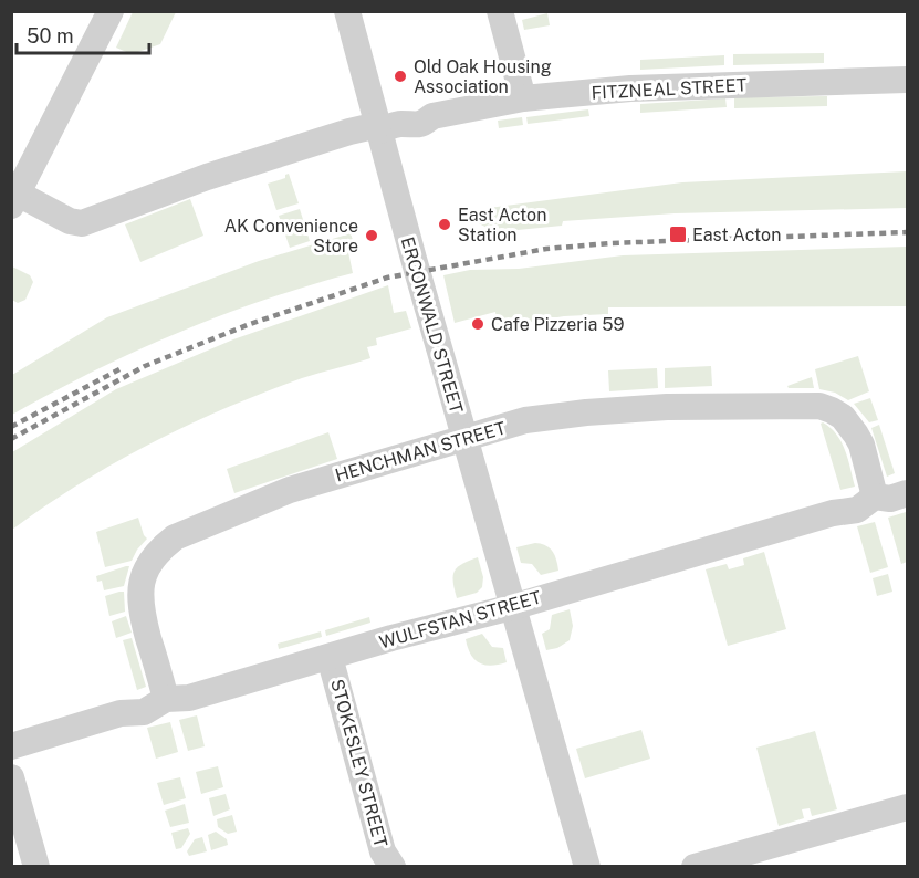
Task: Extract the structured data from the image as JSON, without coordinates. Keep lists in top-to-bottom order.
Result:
{
  "streets": {
    "street": [
      "FITZNEAL STREET",
      "ERCONWALD STREET",
      "HENCHMAN STREET",
      "WULFSTAN STREET",
      "STOKESLEY STREET"
    ]
  },
  "crossings": [
    ["FITZNEAL STREET", "ERCONWALD STREET"],
    ["ERCONWALD STREET", "HENCHMAN STREET"],
    ["ERCONWALD STREET", "WULFSTAN STREET"],
    ["HENCHMAN STREET", "WULFSTAN STREET"],
    ["WULFSTAN STREET", "STOKESLEY STREET"]
  ],
  "places": {
    "other": [
      "Old Oak Housing Association",
      "East Acton Station",
      "AK Convenience Store",
      "Cafe Pizzeria 59"
    ],
    "transit": ["East Acton"]
  },
  "scale_bar": "50 m"
}
